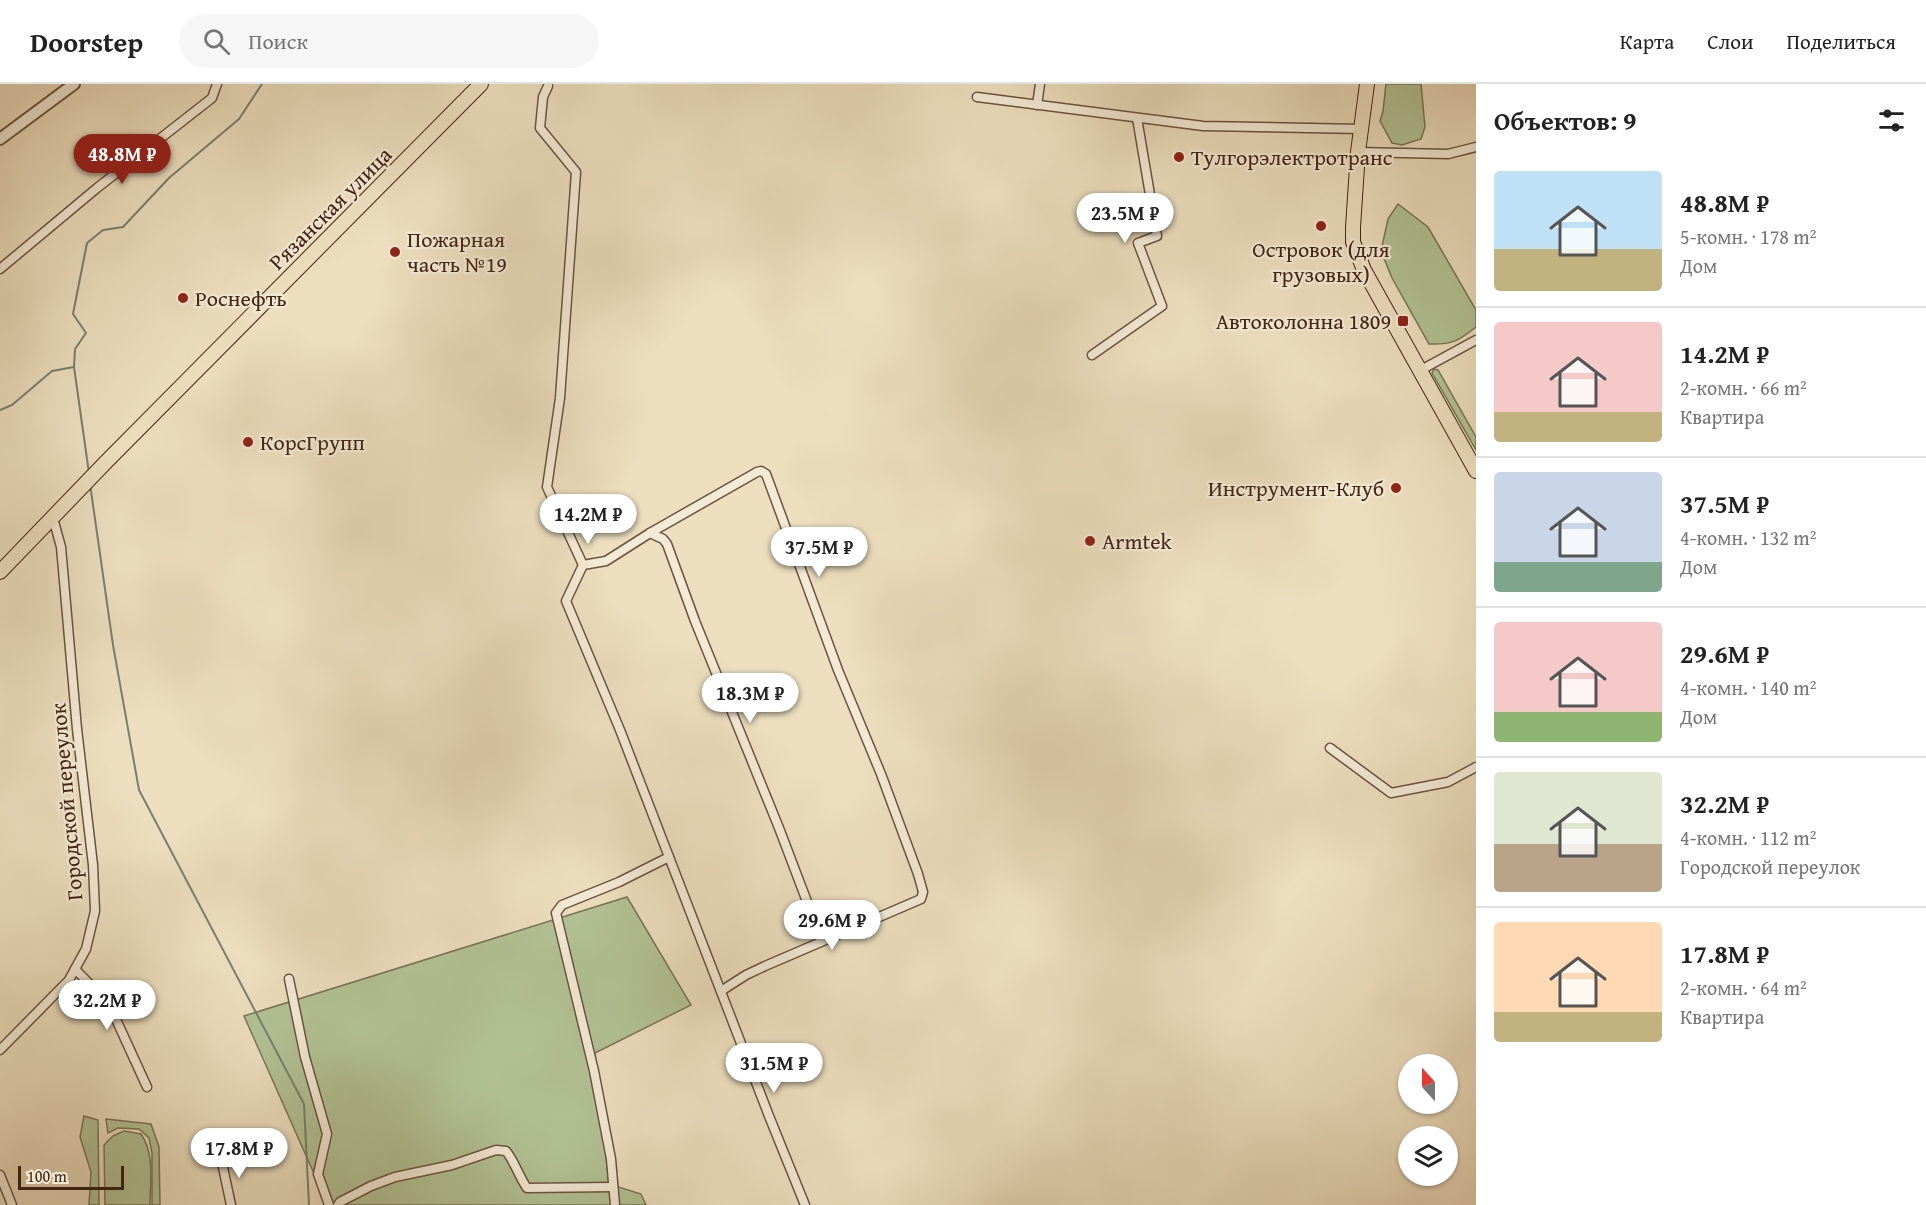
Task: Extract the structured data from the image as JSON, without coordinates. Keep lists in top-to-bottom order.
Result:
{
  "streets": {
    "main road": ["Рязанская улица"],
    "street": ["Городской переулок"]
  },
  "crossings": [
    ["Рязанская улица", "Городской переулок"]
  ],
  "places": {
    "other": [
      "Тулгорэлектротранс",
      "Островок (для грузовых)",
      "Пожарная часть №19",
      "Роснефть",
      "КорсГрупп",
      "Инструмент-Клуб",
      "Armtek"
    ],
    "transit": ["Автоколонна 1809"]
  },
  "scale_bar": "100 m",
  "north": "top",
  "page": {
    "header": "Doorstep",
    "search": "Поиск",
    "nav": ["Карта", "Слои", "Поделиться"],
    "heading": "Объектов: 9",
    "price": [
      "48.8M ₽",
      "23.5M ₽",
      "14.2M ₽",
      "37.5M ₽",
      "18.3M ₽",
      "29.6M ₽",
      "32.2M ₽",
      "31.5M ₽",
      "17.8M ₽"
    ],
    "list": [
      {
        "name": "48.8M ₽",
        "note": "5-комн. · 178 m² · Дом"
      },
      {
        "name": "14.2M ₽",
        "note": "2-комн. · 66 m² · Квартира"
      },
      {
        "name": "37.5M ₽",
        "note": "4-комн. · 132 m² · Дом"
      },
      {
        "name": "29.6M ₽",
        "note": "4-комн. · 140 m² · Дом"
      },
      {
        "name": "32.2M ₽",
        "note": "4-комн. · 112 m² · Городской переулок"
      },
      {
        "name": "17.8M ₽",
        "note": "2-комн. · 64 m² · Квартира"
      }
    ],
    "scale": "100 m"
  }
}
